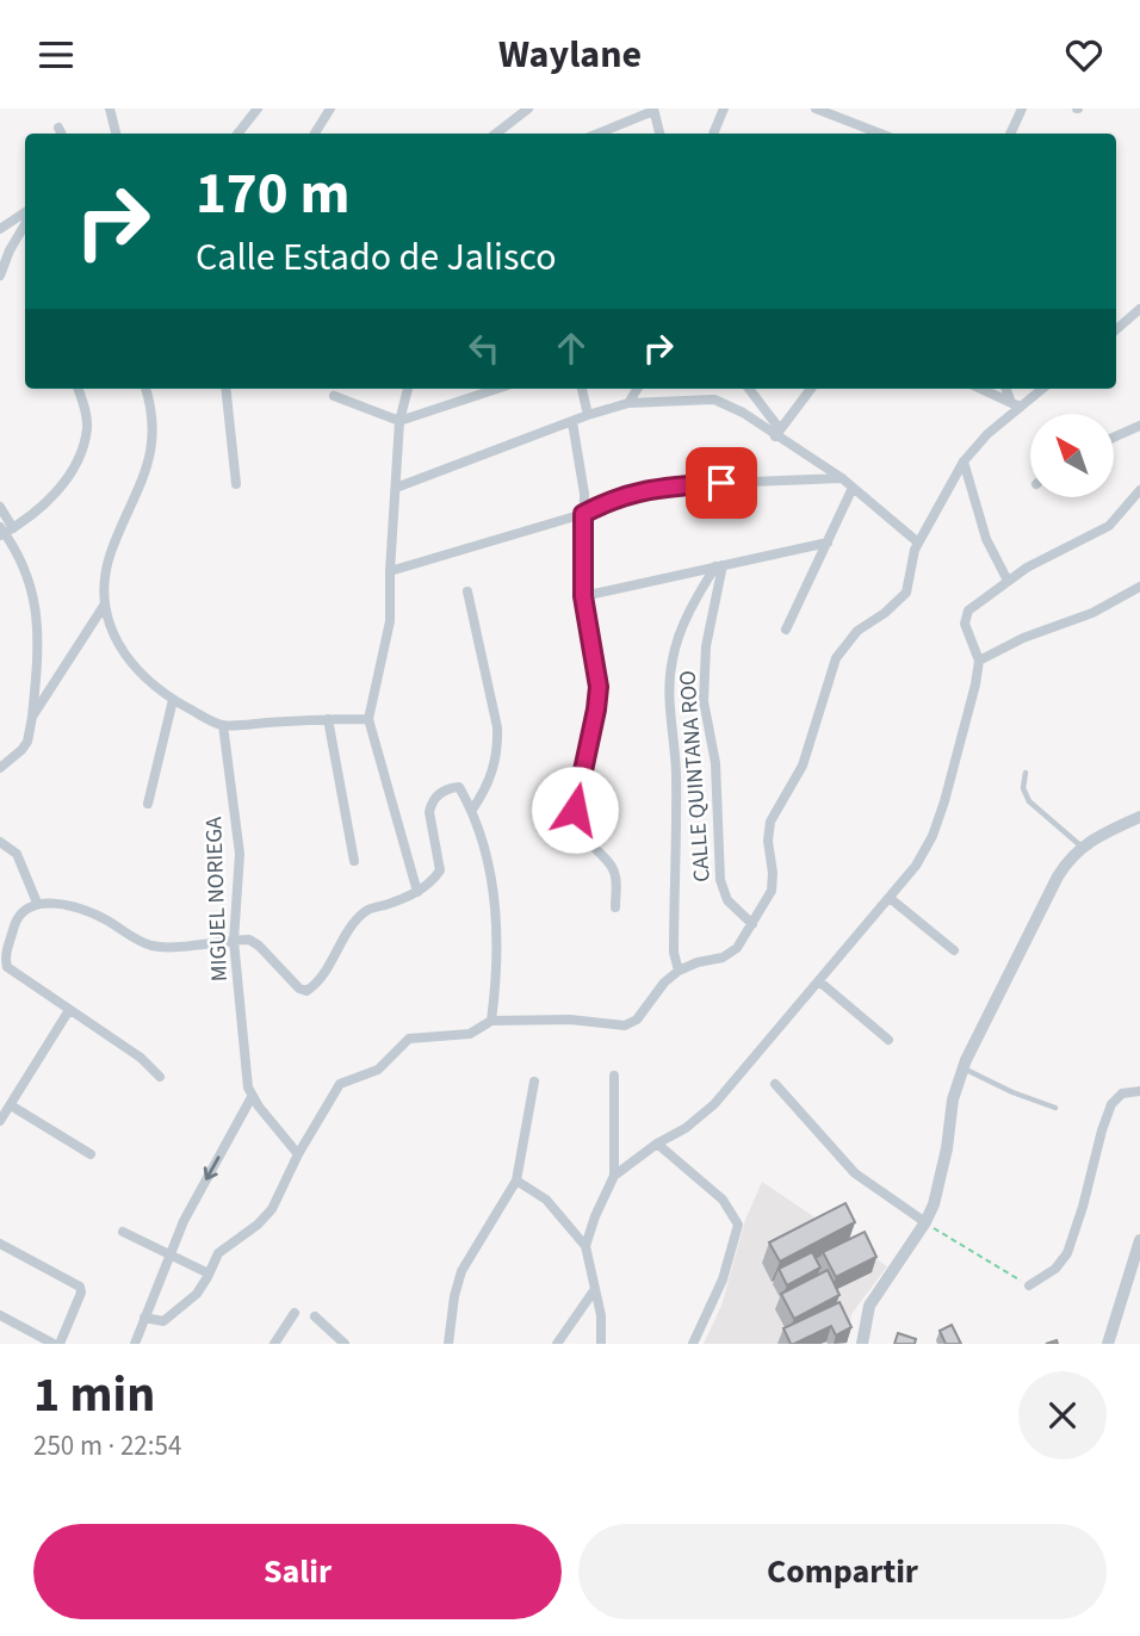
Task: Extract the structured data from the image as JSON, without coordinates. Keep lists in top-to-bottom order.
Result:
{
  "streets": {
    "street": ["CALLE QUINTANA ROO", "MIGUEL NORIEGA"]
  },
  "north": "top left",
  "page": {
    "header": "Waylane",
    "turn": ["170 m", "Calle Estado de Jalisco"],
    "heading": ["1 min", "250 m · 22:54"],
    "buttons": ["Salir", "Compartir"]
  }
}
